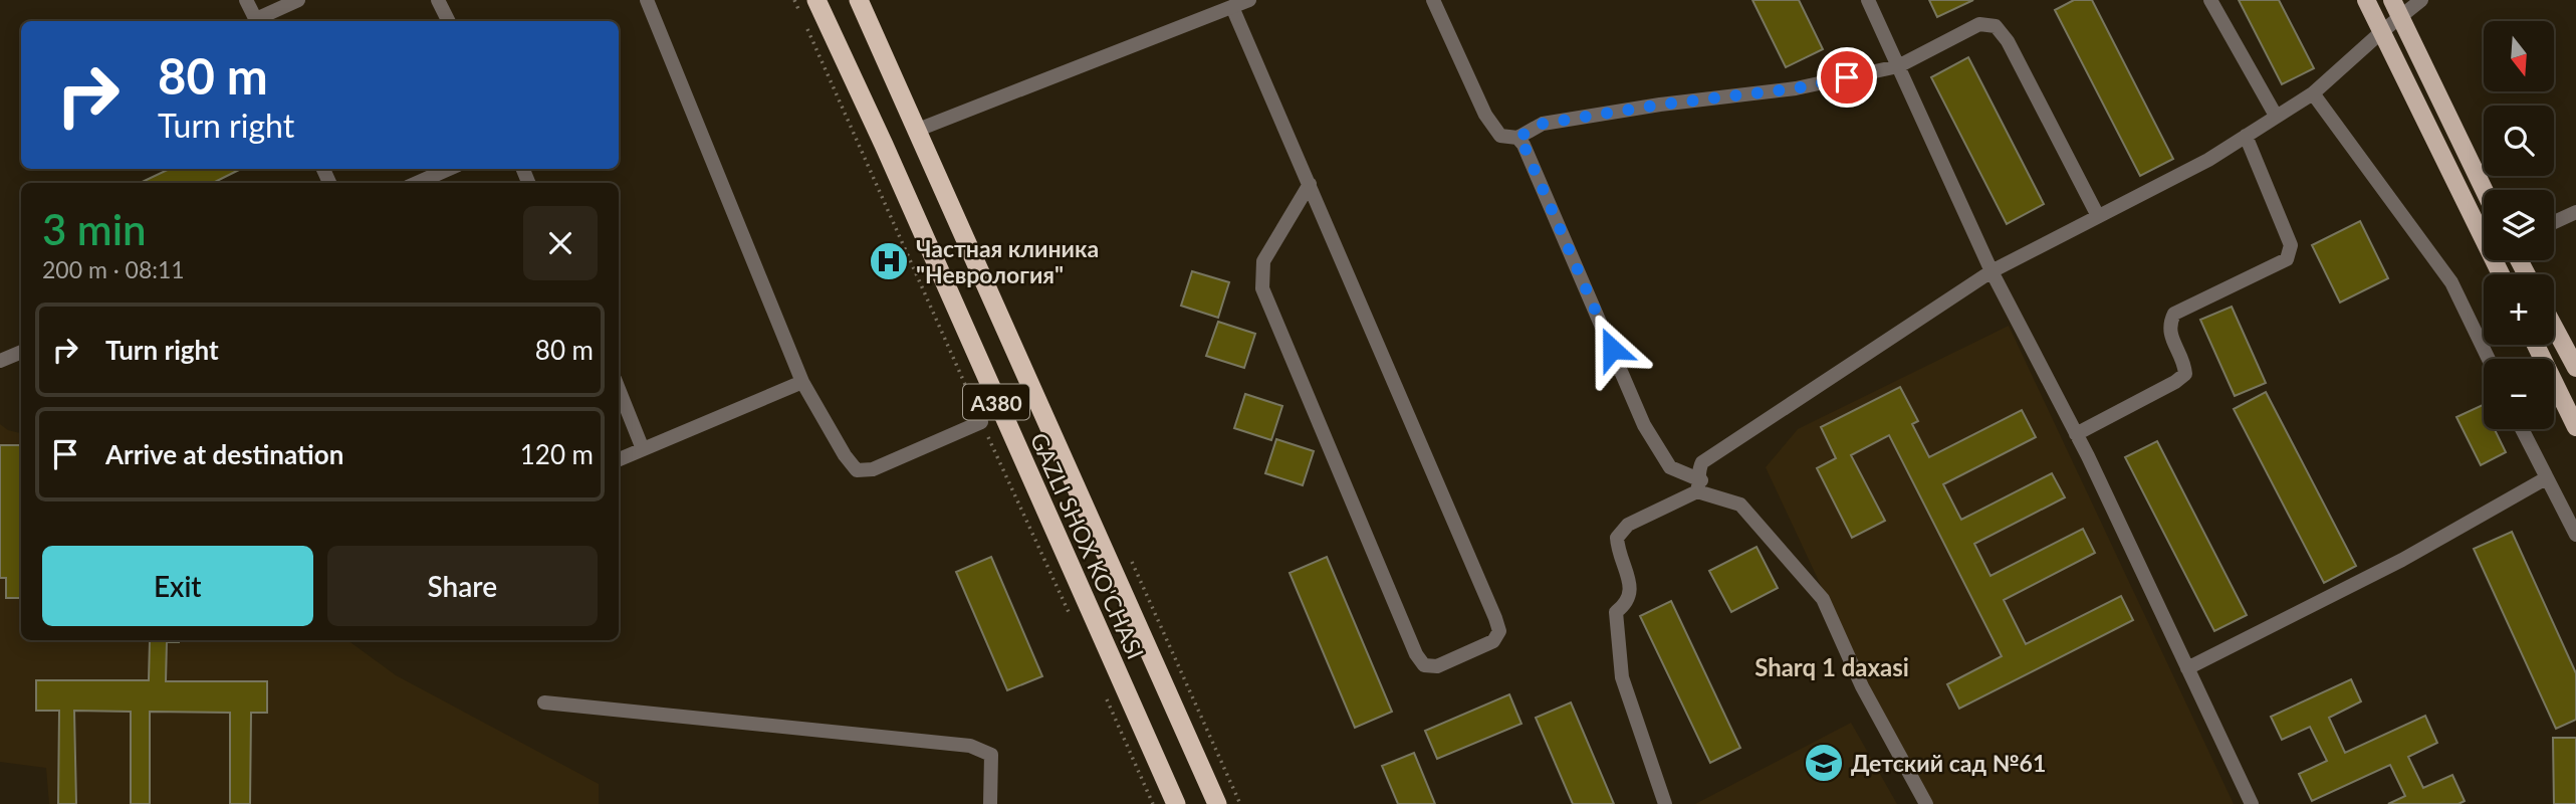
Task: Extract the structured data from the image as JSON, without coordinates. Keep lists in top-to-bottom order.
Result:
{
  "streets": {
    "highway": ["A380", "GAZLI SHOX KO'CHASI"]
  },
  "districts": ["Sharq 1 daxasi"],
  "places": {
    "hospital": ["Частная клиника \"Неврология\""],
    "school or university": ["Детский сад №61"]
  },
  "north": "bottom",
  "page": {
    "map_buttons": ["+", "−"],
    "turn": ["80 m", "Turn right"],
    "heading": ["3 min", "200 m · 08:11"],
    "list": [
      {
        "name": "Turn right",
        "value": "80 m"
      },
      {
        "name": "Arrive at destination",
        "value": "120 m"
      }
    ],
    "buttons": ["Exit", "Share"]
  }
}
